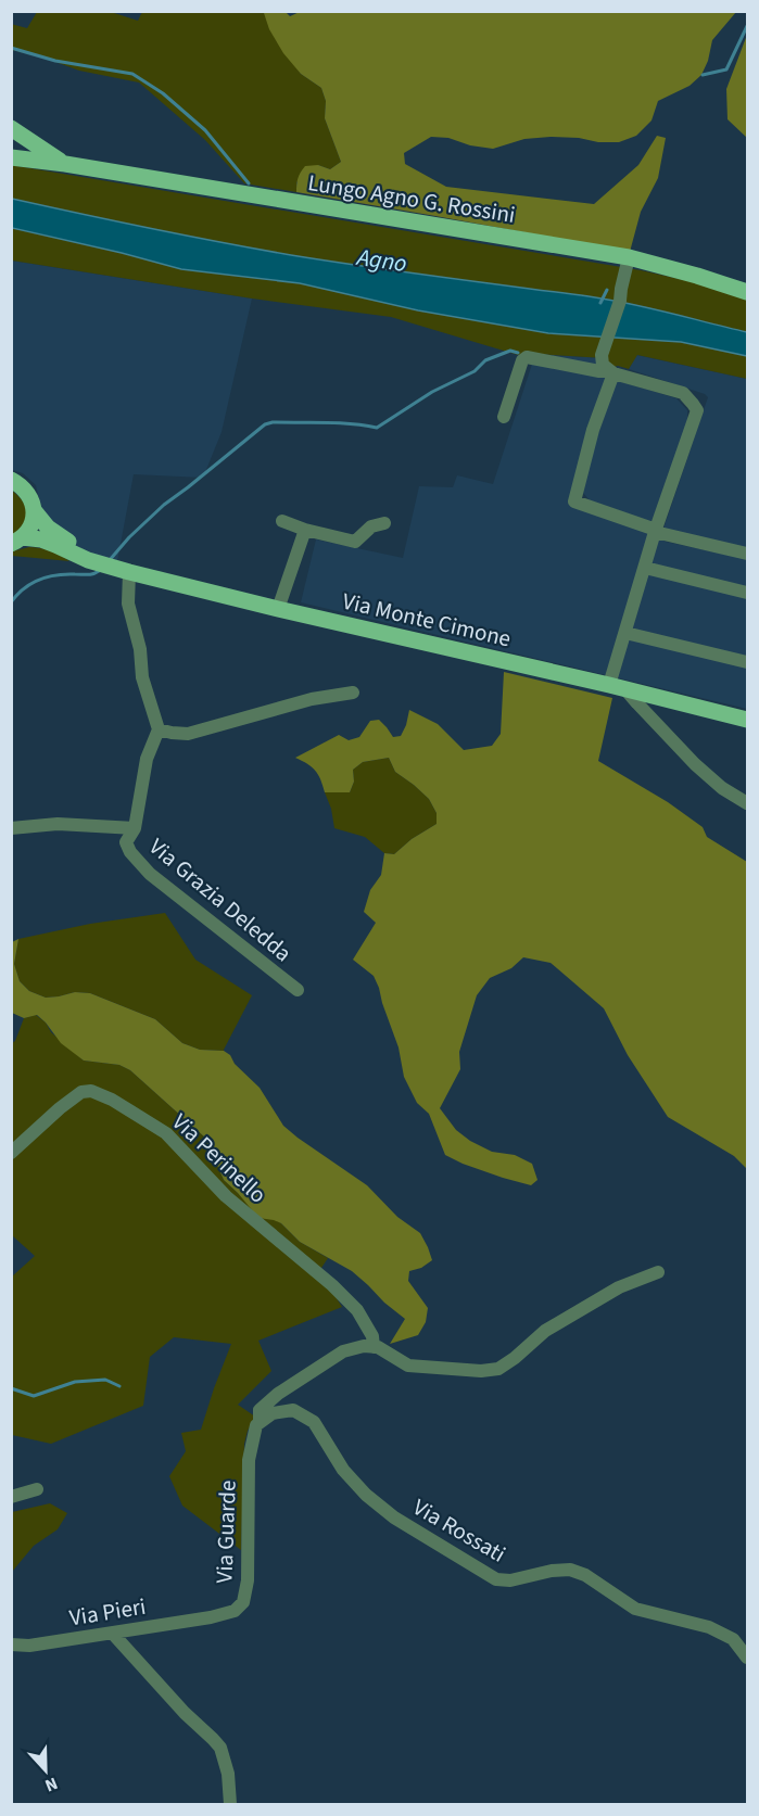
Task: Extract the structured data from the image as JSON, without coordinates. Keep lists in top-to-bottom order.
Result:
{
  "streets": {
    "main road": ["Lungo Agno G. Rossini", "Via Monte Cimone"],
    "street": [
      "Via Grazia Deledda",
      "Via Perinello",
      "Via Rossati",
      "Via Guarde",
      "Via Pieri"
    ]
  },
  "crossings": [
    ["Via Rossati", "Via Guarde"],
    ["Via Guarde", "Via Pieri"]
  ],
  "water": ["Agno"],
  "north": "bottom"
}
